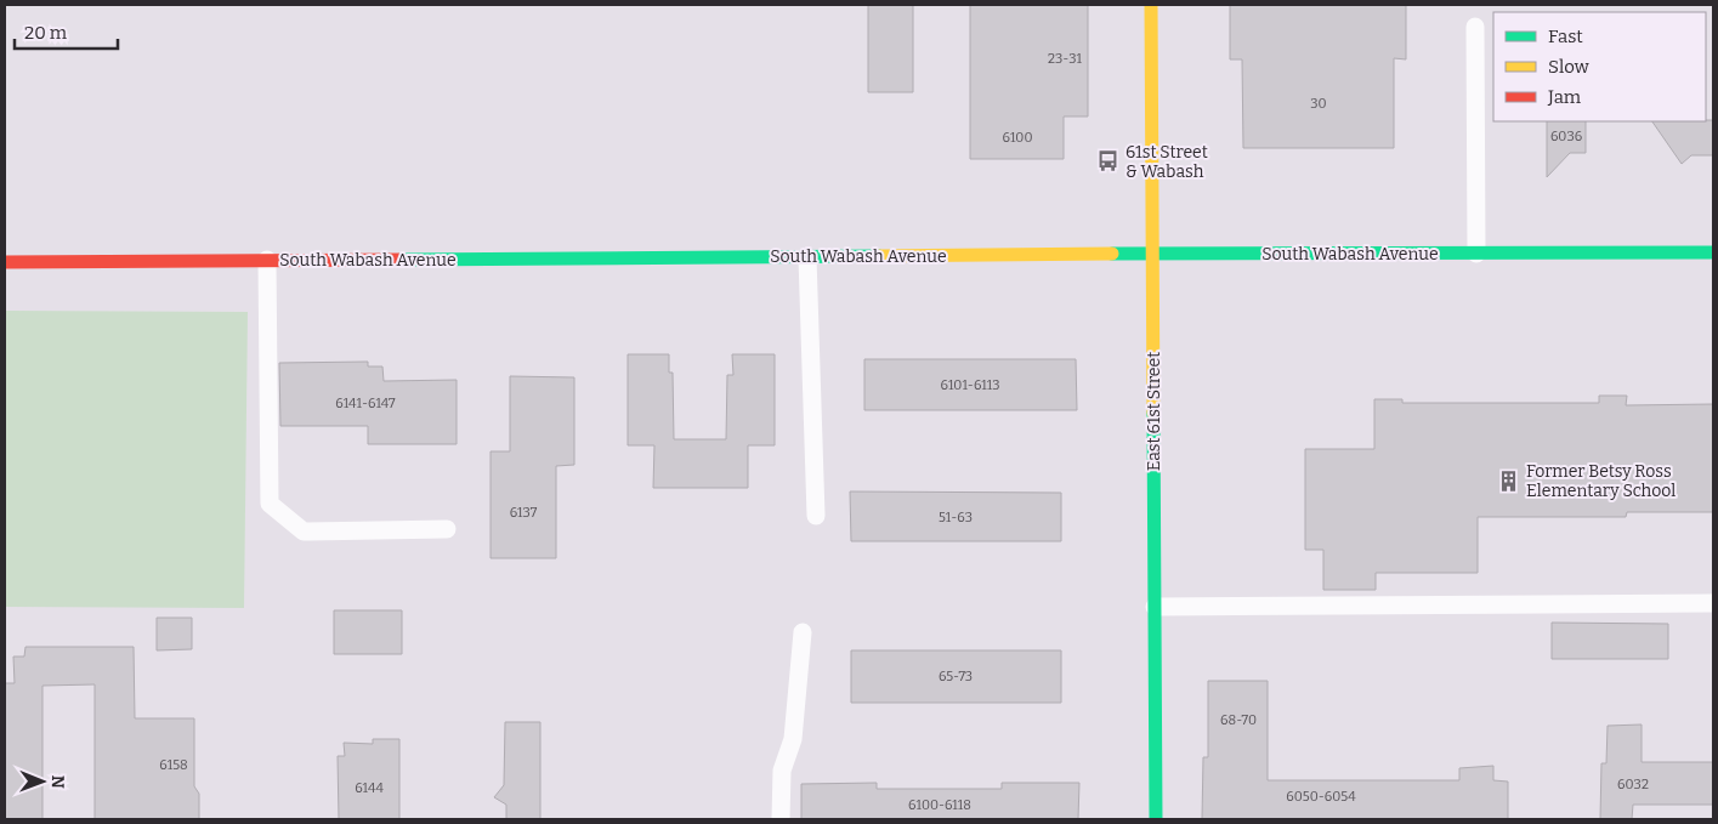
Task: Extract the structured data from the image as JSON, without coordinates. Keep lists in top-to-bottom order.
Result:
{
  "streets": {
    "street": ["South Wabash Avenue", "East 61st Street"]
  },
  "crossings": [
    ["South Wabash Avenue", "East 61st Street"]
  ],
  "places": {
    "bus stop": ["61st Street & Wabash"],
    "building": ["Former Betsy Ross Elementary School"]
  },
  "house_numbers": [
    "23-31",
    "30",
    "6036",
    "6100",
    "6101-6113",
    "6141-6147",
    "6137",
    "51-63",
    "65-73",
    "68-70",
    "6158",
    "6032",
    "6144",
    "6050-6054",
    "6100-6118"
  ],
  "legend": ["Fast", "Slow", "Jam"],
  "scale_bar": "20 m",
  "north": "right"
}
